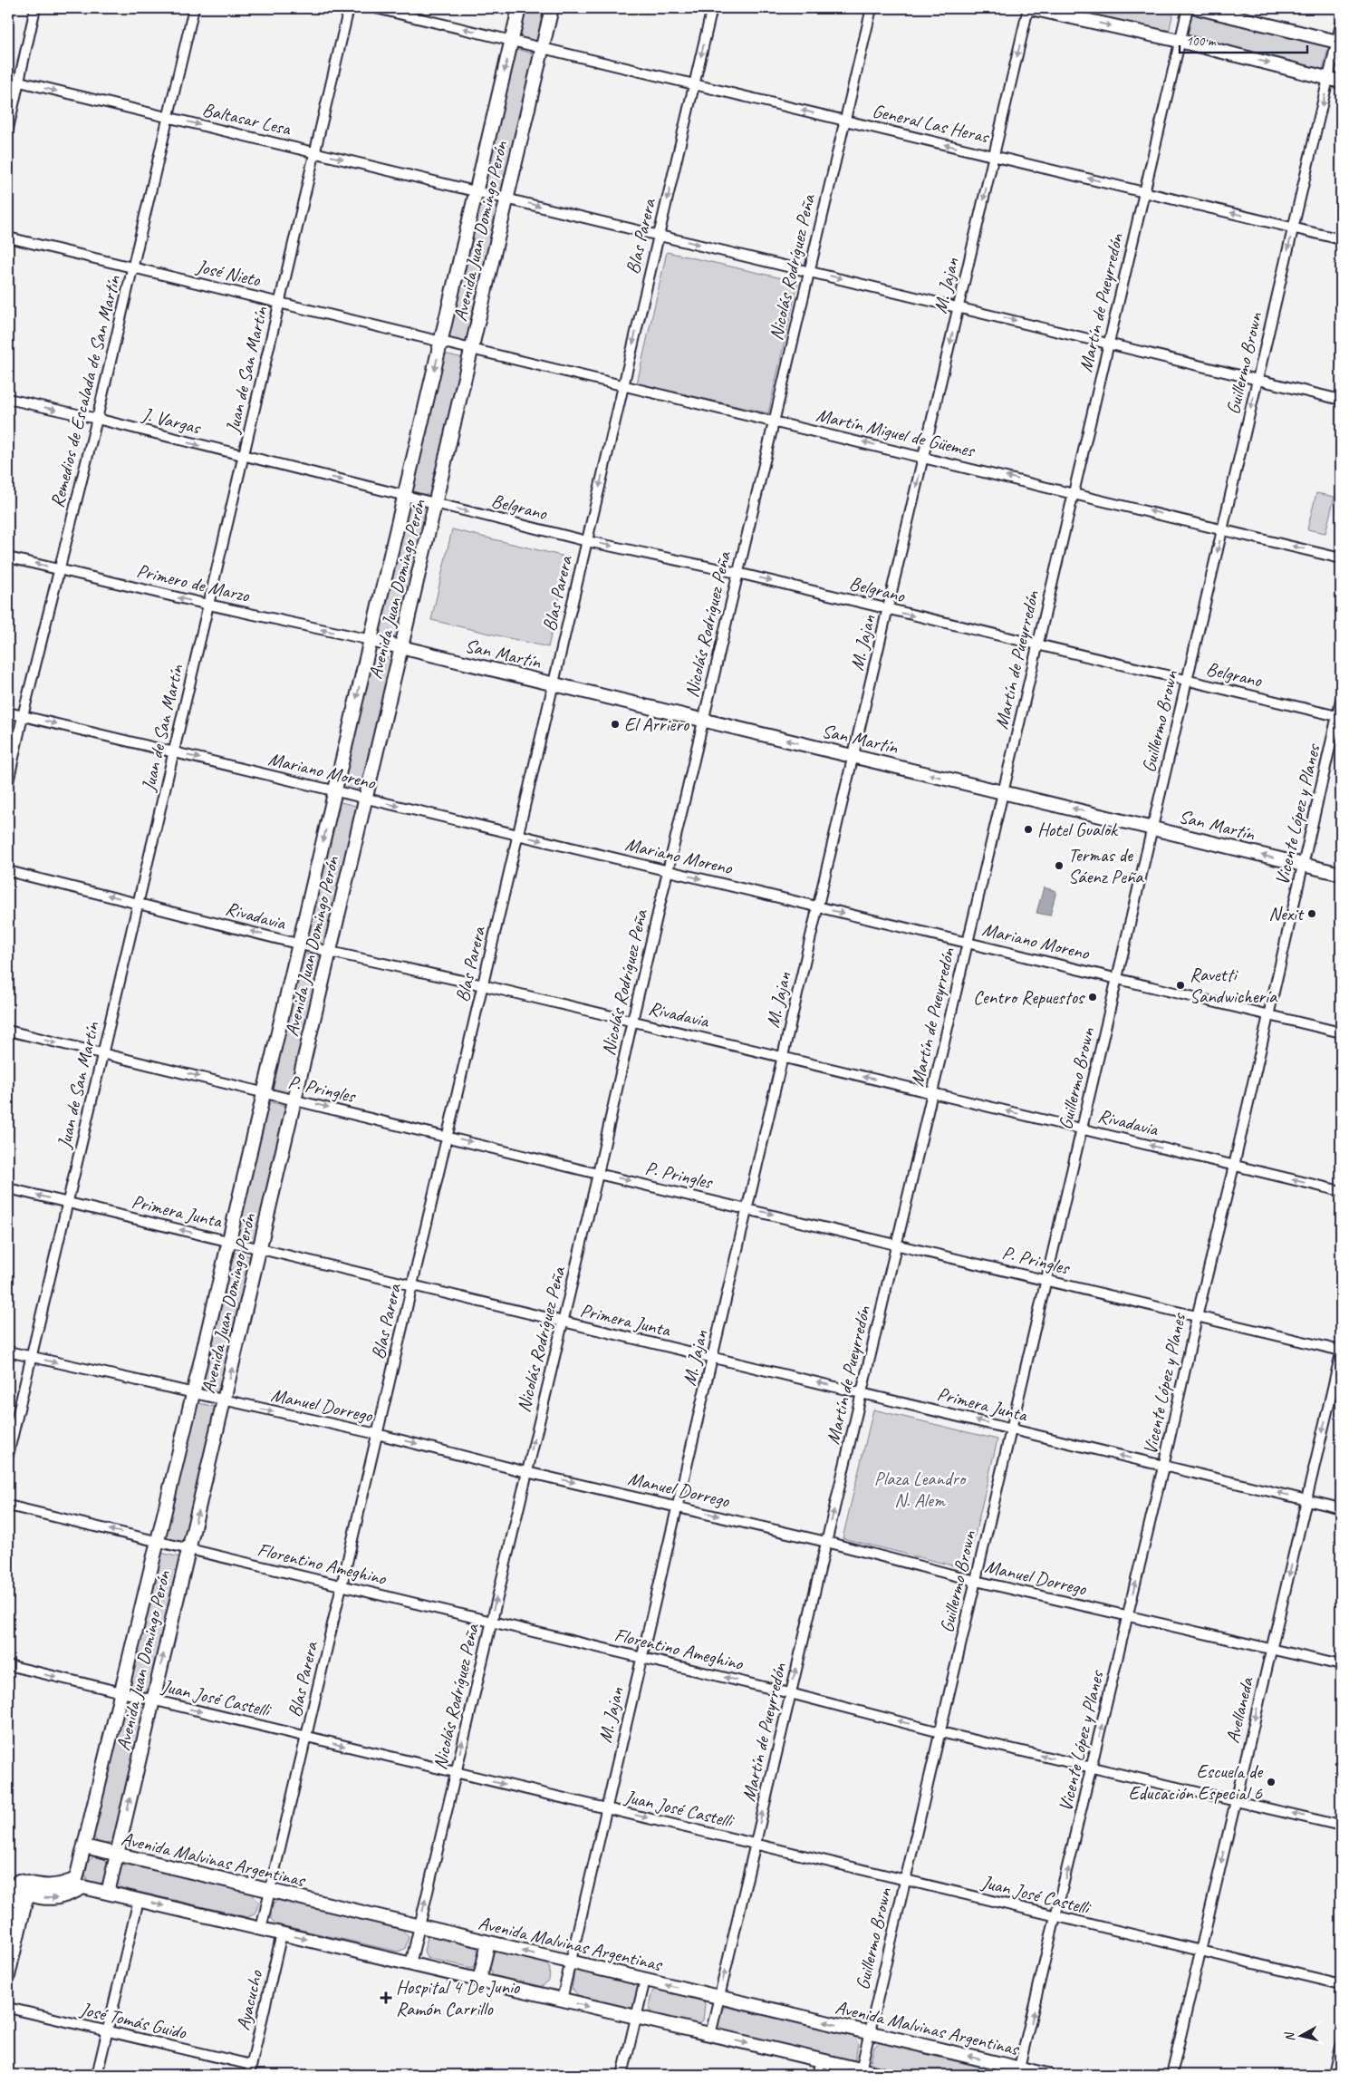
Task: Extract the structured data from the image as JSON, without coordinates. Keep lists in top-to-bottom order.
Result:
{
  "streets": {
    "main road": ["Avenida Juan Domingo Perón", "San Martín", "Avenida Malvinas Argentinas"],
    "street": [
      "Baltasar Lesa",
      "General Las Heras",
      "Blas Parera",
      "Nicolás Rodríguez Peña",
      "José Nieto",
      "M. Jajan",
      "Martín de Pueyrredón",
      "Guillermo Brown",
      "Juan de San Martín",
      "Remedios de Escalada de San Martín",
      "J. Vargas",
      "Martín Miguel de Güemes",
      "Belgrano",
      "Primero de Marzo",
      "Mariano Moreno",
      "Vicente López y Planes",
      "Rivadavia",
      "P. Pringles",
      "Primera Junta",
      "Manuel Dorrego",
      "Florentino Ameghino",
      "Juan José Castelli",
      "Avellaneda",
      "Ayacucho",
      "José Tomás Guido"
    ]
  },
  "crossings": [
    ["Baltasar Lesa", "Avenida Juan Domingo Perón"],
    ["Baltasar Lesa", "Blas Parera"],
    ["Baltasar Lesa", "Nicolás Rodríguez Peña"],
    ["Baltasar Lesa", "M. Jajan"],
    ["Baltasar Lesa", "Martín de Pueyrredón"],
    ["Baltasar Lesa", "Guillermo Brown"],
    ["Baltasar Lesa", "Juan de San Martín"],
    ["Baltasar Lesa", "Remedios de Escalada de San Martín"],
    ["General Las Heras", "Avenida Juan Domingo Perón"],
    ["General Las Heras", "Blas Parera"],
    ["General Las Heras", "Nicolás Rodríguez Peña"],
    ["General Las Heras", "M. Jajan"],
    ["General Las Heras", "Martín de Pueyrredón"],
    ["General Las Heras", "Guillermo Brown"],
    ["Avenida Juan Domingo Perón", "José Nieto"],
    ["Avenida Juan Domingo Perón", "J. Vargas"],
    ["Avenida Juan Domingo Perón", "Martín Miguel de Güemes"],
    ["Avenida Juan Domingo Perón", "Belgrano"],
    ["Avenida Juan Domingo Perón", "Primero de Marzo"],
    ["Avenida Juan Domingo Perón", "San Martín"],
    ["Avenida Juan Domingo Perón", "Mariano Moreno"],
    ["Avenida Juan Domingo Perón", "Rivadavia"],
    ["Avenida Juan Domingo Perón", "P. Pringles"],
    ["Avenida Juan Domingo Perón", "Primera Junta"],
    ["Avenida Juan Domingo Perón", "Manuel Dorrego"],
    ["Avenida Juan Domingo Perón", "Florentino Ameghino"],
    ["Avenida Juan Domingo Perón", "Juan José Castelli"],
    ["Avenida Juan Domingo Perón", "Avenida Malvinas Argentinas"],
    ["Blas Parera", "Martín Miguel de Güemes"],
    ["Blas Parera", "Belgrano"],
    ["Blas Parera", "San Martín"],
    ["Blas Parera", "Mariano Moreno"],
    ["Blas Parera", "Rivadavia"],
    ["Blas Parera", "P. Pringles"],
    ["Blas Parera", "Primera Junta"],
    ["Blas Parera", "Manuel Dorrego"],
    ["Blas Parera", "Florentino Ameghino"],
    ["Blas Parera", "Juan José Castelli"],
    ["Blas Parera", "Avenida Malvinas Argentinas"],
    ["Nicolás Rodríguez Peña", "Martín Miguel de Güemes"],
    ["Nicolás Rodríguez Peña", "Belgrano"],
    ["Nicolás Rodríguez Peña", "San Martín"],
    ["Nicolás Rodríguez Peña", "Mariano Moreno"],
    ["Nicolás Rodríguez Peña", "Rivadavia"],
    ["Nicolás Rodríguez Peña", "P. Pringles"],
    ["Nicolás Rodríguez Peña", "Primera Junta"],
    ["Nicolás Rodríguez Peña", "Manuel Dorrego"],
    ["Nicolás Rodríguez Peña", "Florentino Ameghino"],
    ["Nicolás Rodríguez Peña", "Juan José Castelli"],
    ["Nicolás Rodríguez Peña", "Avenida Malvinas Argentinas"],
    ["José Nieto", "Juan de San Martín"],
    ["José Nieto", "Remedios de Escalada de San Martín"],
    ["José Nieto", "Martín Miguel de Güemes"],
    ["M. Jajan", "Martín Miguel de Güemes"],
    ["M. Jajan", "Belgrano"],
    ["M. Jajan", "San Martín"],
    ["M. Jajan", "Mariano Moreno"],
    ["M. Jajan", "Rivadavia"],
    ["M. Jajan", "P. Pringles"],
    ["M. Jajan", "Primera Junta"],
    ["M. Jajan", "Manuel Dorrego"],
    ["M. Jajan", "Florentino Ameghino"],
    ["M. Jajan", "Juan José Castelli"],
    ["M. Jajan", "Avenida Malvinas Argentinas"],
    ["Martín de Pueyrredón", "Martín Miguel de Güemes"],
    ["Martín de Pueyrredón", "Belgrano"],
    ["Martín de Pueyrredón", "San Martín"],
    ["Martín de Pueyrredón", "Mariano Moreno"],
    ["Martín de Pueyrredón", "Rivadavia"],
    ["Martín de Pueyrredón", "P. Pringles"],
    ["Martín de Pueyrredón", "Primera Junta"],
    ["Martín de Pueyrredón", "Manuel Dorrego"],
    ["Martín de Pueyrredón", "Florentino Ameghino"],
    ["Martín de Pueyrredón", "Juan José Castelli"],
    ["Martín de Pueyrredón", "Avenida Malvinas Argentinas"],
    ["Guillermo Brown", "Martín Miguel de Güemes"],
    ["Guillermo Brown", "Belgrano"],
    ["Guillermo Brown", "San Martín"],
    ["Guillermo Brown", "Mariano Moreno"],
    ["Guillermo Brown", "Rivadavia"],
    ["Guillermo Brown", "P. Pringles"],
    ["Guillermo Brown", "Primera Junta"],
    ["Guillermo Brown", "Manuel Dorrego"],
    ["Guillermo Brown", "Florentino Ameghino"],
    ["Guillermo Brown", "Juan José Castelli"],
    ["Guillermo Brown", "Avenida Malvinas Argentinas"],
    ["Juan de San Martín", "J. Vargas"],
    ["Juan de San Martín", "Primero de Marzo"],
    ["Juan de San Martín", "Mariano Moreno"],
    ["Juan de San Martín", "Rivadavia"],
    ["Juan de San Martín", "P. Pringles"],
    ["Juan de San Martín", "Primera Junta"],
    ["Juan de San Martín", "Manuel Dorrego"],
    ["Remedios de Escalada de San Martín", "J. Vargas"],
    ["Remedios de Escalada de San Martín", "Primero de Marzo"],
    ["Remedios de Escalada de San Martín", "Mariano Moreno"],
    ["J. Vargas", "Belgrano"],
    ["Belgrano", "Vicente López y Planes"],
    ["Primero de Marzo", "San Martín"],
    ["San Martín", "Vicente López y Planes"],
    ["Mariano Moreno", "Vicente López y Planes"],
    ["Vicente López y Planes", "Rivadavia"],
    ["Vicente López y Planes", "P. Pringles"],
    ["Vicente López y Planes", "Primera Junta"],
    ["Vicente López y Planes", "Manuel Dorrego"],
    ["Vicente López y Planes", "Florentino Ameghino"],
    ["Vicente López y Planes", "Juan José Castelli"],
    ["Vicente López y Planes", "Avenida Malvinas Argentinas"],
    ["P. Pringles", "Avellaneda"],
    ["Primera Junta", "Avellaneda"],
    ["Manuel Dorrego", "Avellaneda"],
    ["Florentino Ameghino", "Avellaneda"],
    ["Juan José Castelli", "Avellaneda"],
    ["Ayacucho", "José Tomás Guido"]
  ],
  "one_way": [
    "Baltasar Lesa",
    "General Las Heras",
    "J. Vargas",
    "Martín Miguel de Güemes",
    "Belgrano",
    "Primero de Marzo",
    "San Martín",
    "Mariano Moreno",
    "Vicente López y Planes",
    "Rivadavia",
    "P. Pringles",
    "Primera Junta",
    "Manuel Dorrego",
    "Florentino Ameghino",
    "Juan José Castelli",
    "Avellaneda"
  ],
  "parks": ["Plaza Leandro N. Alem"],
  "places": {
    "other": [
      "El Arriero",
      "Hotel Gualok",
      "Termas de Sáenz Peña",
      "Nexit",
      "Ravetti Sandwichería",
      "Centro Repuestos",
      "Escuela de Educación Especial 6"
    ],
    "health": ["Hospital 4 De Junio Ramón Carrillo"]
  },
  "scale_bar": "100 m",
  "north": "left"
}
